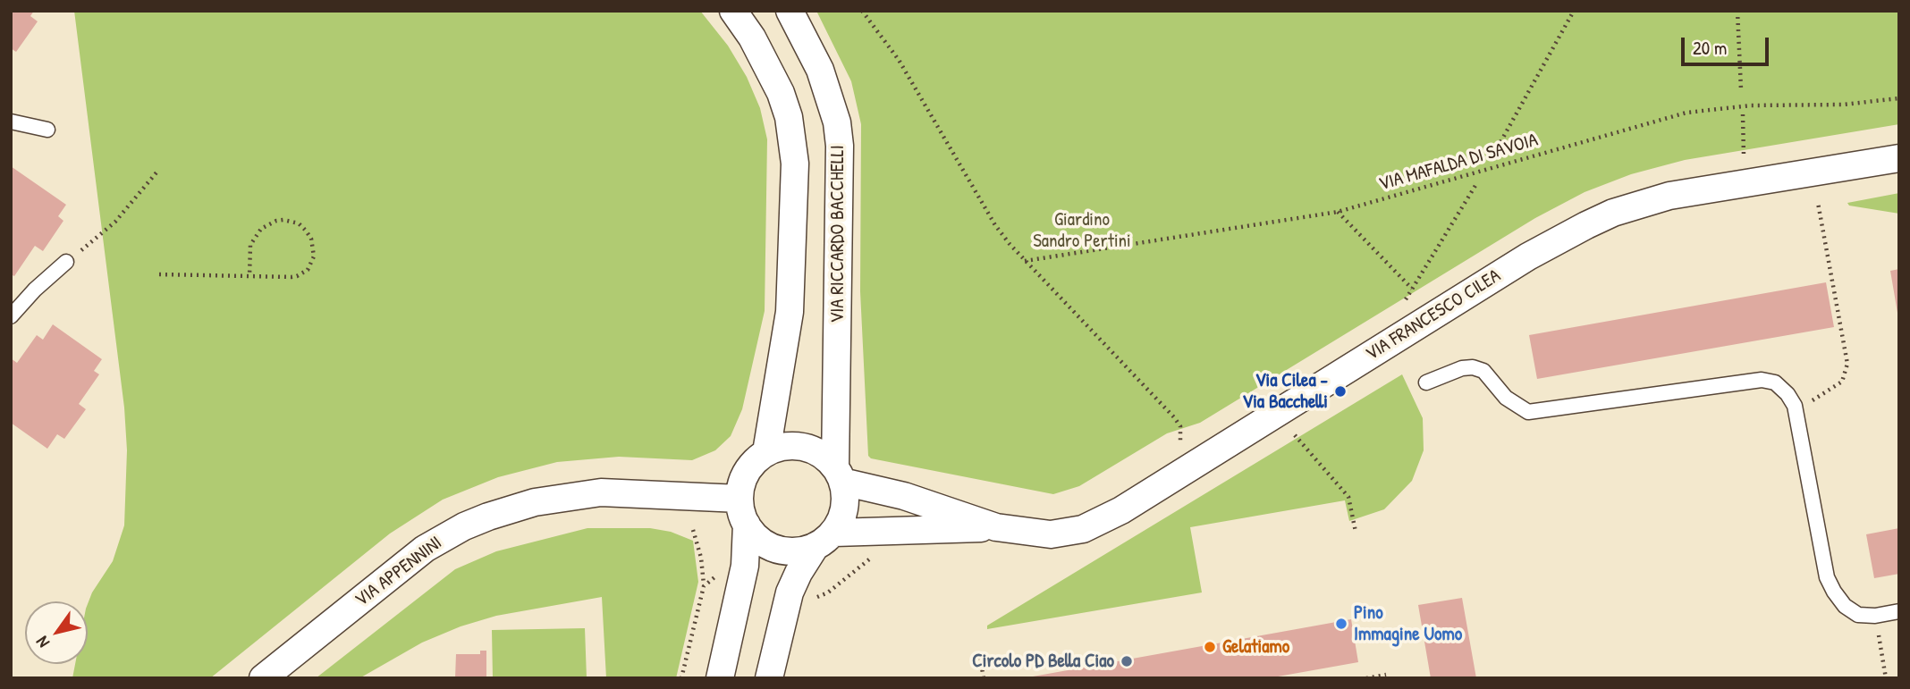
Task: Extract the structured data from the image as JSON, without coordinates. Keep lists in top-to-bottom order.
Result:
{
  "streets": {
    "street": ["VIA RICCARDO BACCHELLI", "VIA FRANCESCO CILEA", "VIA APPENNINI"],
    "path": ["VIA MAFALDA DI SAVOIA"]
  },
  "crossings": [
    ["VIA RICCARDO BACCHELLI", "VIA FRANCESCO CILEA"],
    ["VIA RICCARDO BACCHELLI", "VIA APPENNINI"],
    ["VIA FRANCESCO CILEA", "VIA APPENNINI"]
  ],
  "parks": ["Giardino Sandro Pertini"],
  "places": [
    "Via Cilea - Via Bacchelli",
    "Pino Immagine Uomo",
    "Gelatiamo",
    "Circolo PD Bella Ciao"
  ],
  "scale_bar": "20 m",
  "north": "bottom left"
}
